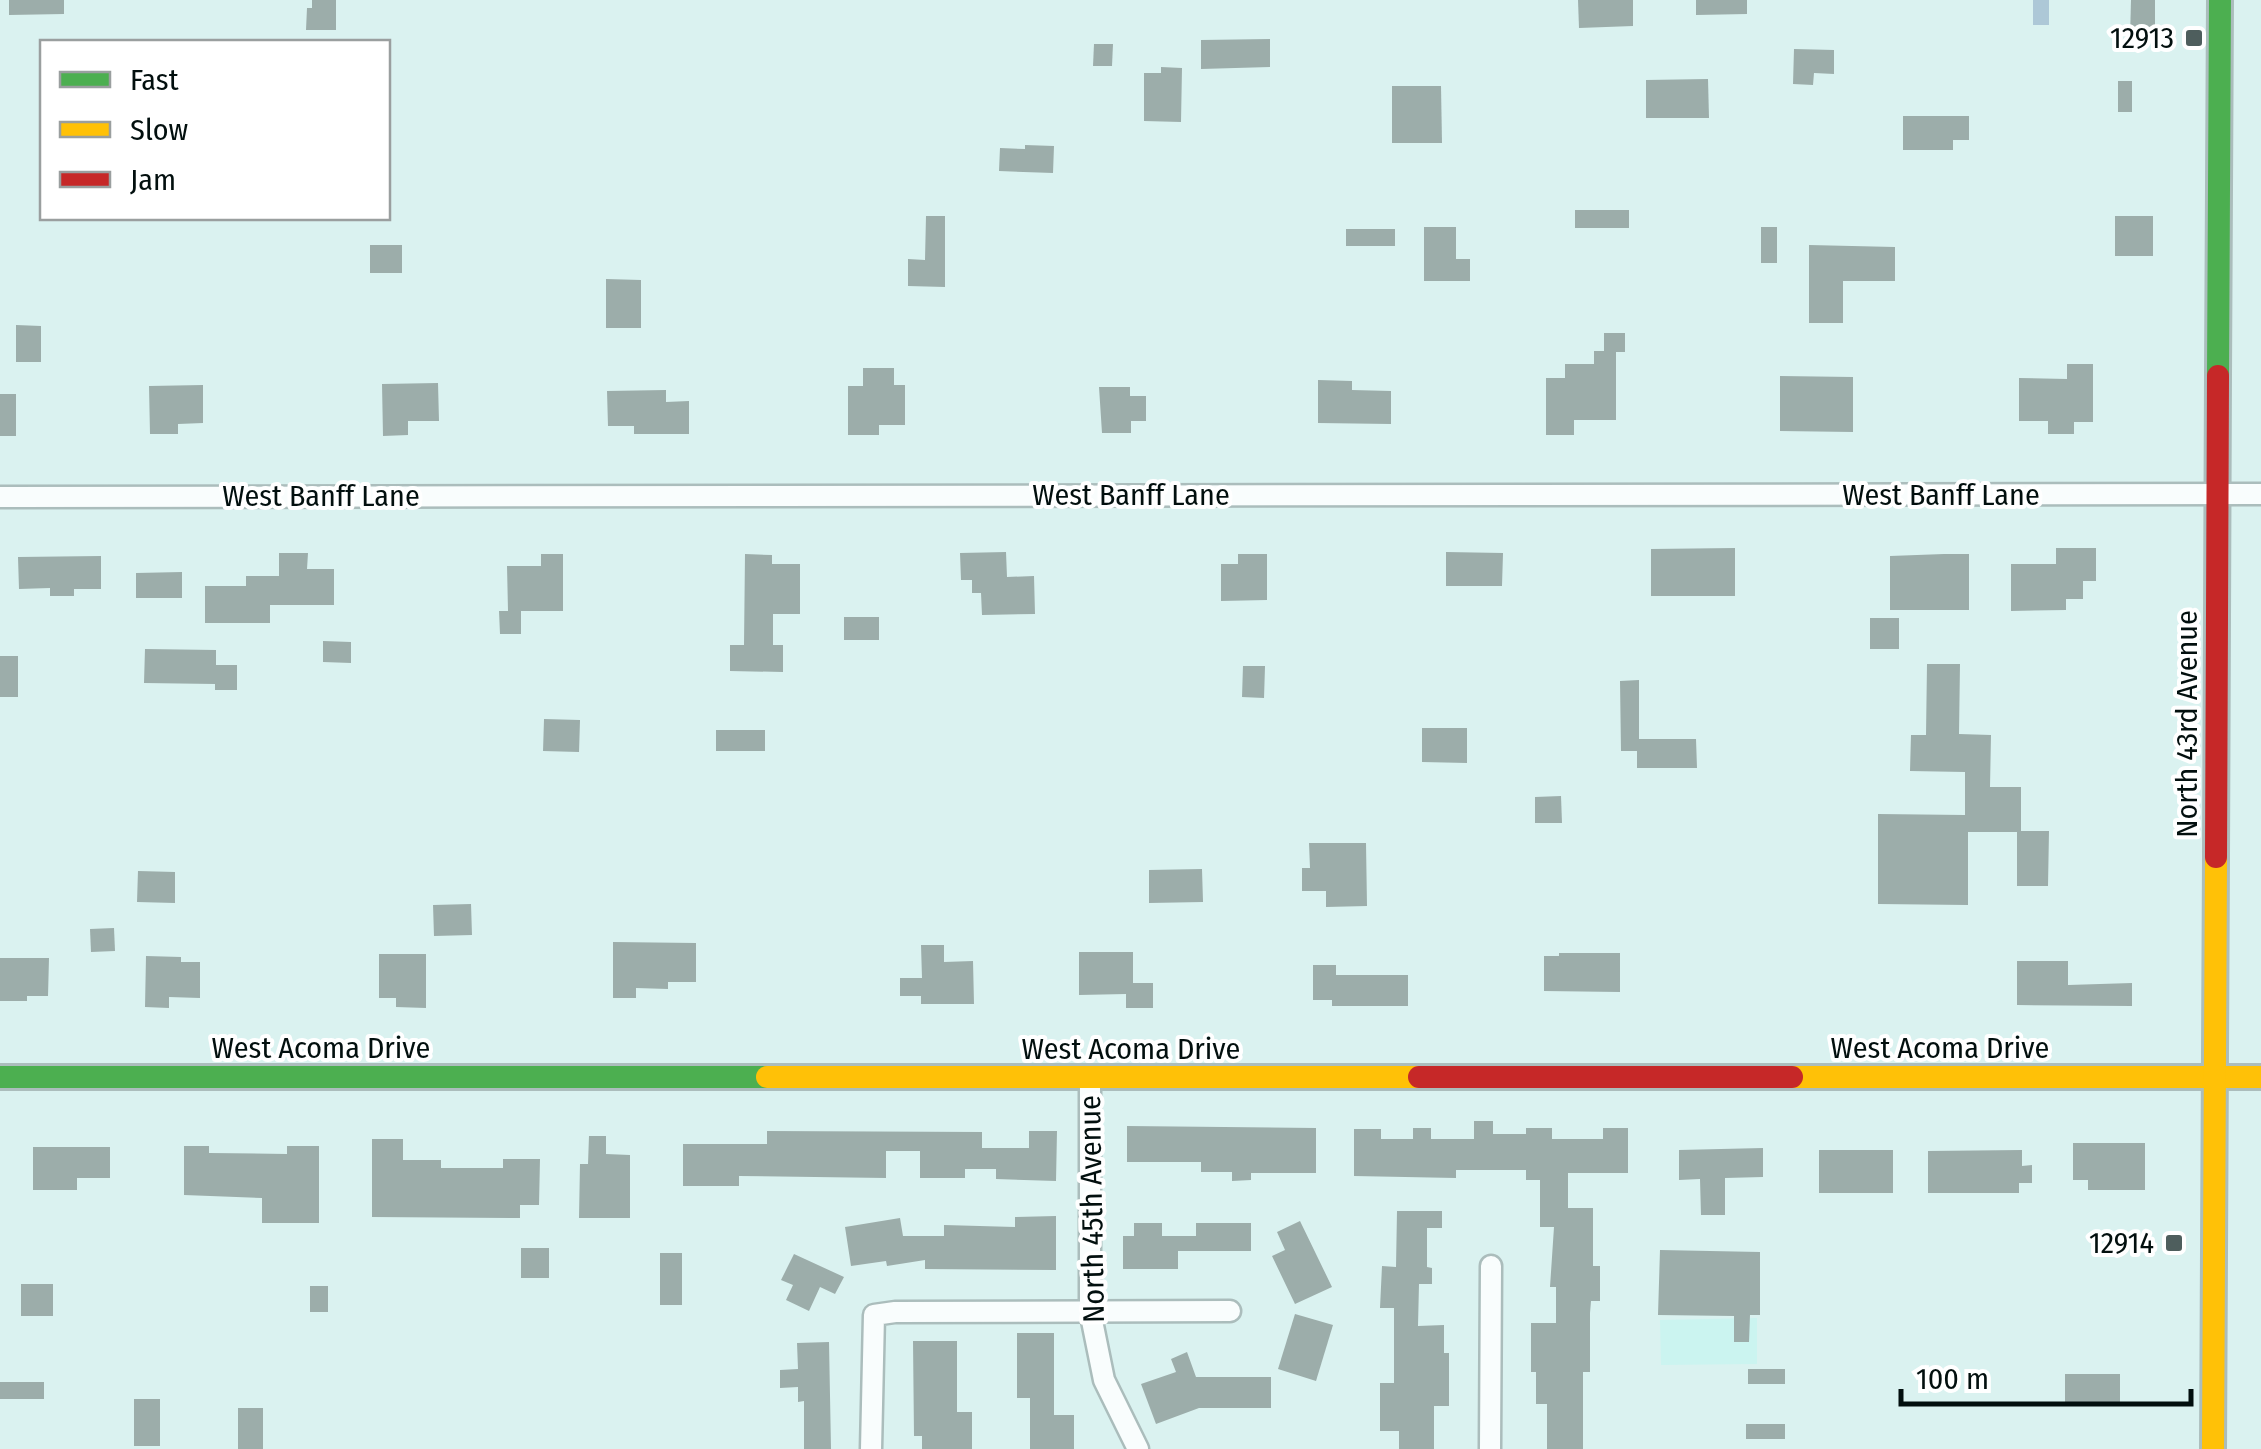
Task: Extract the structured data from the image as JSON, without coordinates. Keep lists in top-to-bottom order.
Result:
{
  "streets": {
    "street": [
      "West Banff Lane",
      "North 43rd Avenue",
      "West Acoma Drive",
      "North 45th Avenue"
    ]
  },
  "crossings": [
    ["West Banff Lane", "North 43rd Avenue"],
    ["North 43rd Avenue", "West Acoma Drive"],
    ["West Acoma Drive", "North 45th Avenue"]
  ],
  "places": {
    "transit": ["12913", "12914"]
  },
  "legend": ["Fast", "Slow", "Jam"],
  "scale_bar": "100 m"
}
